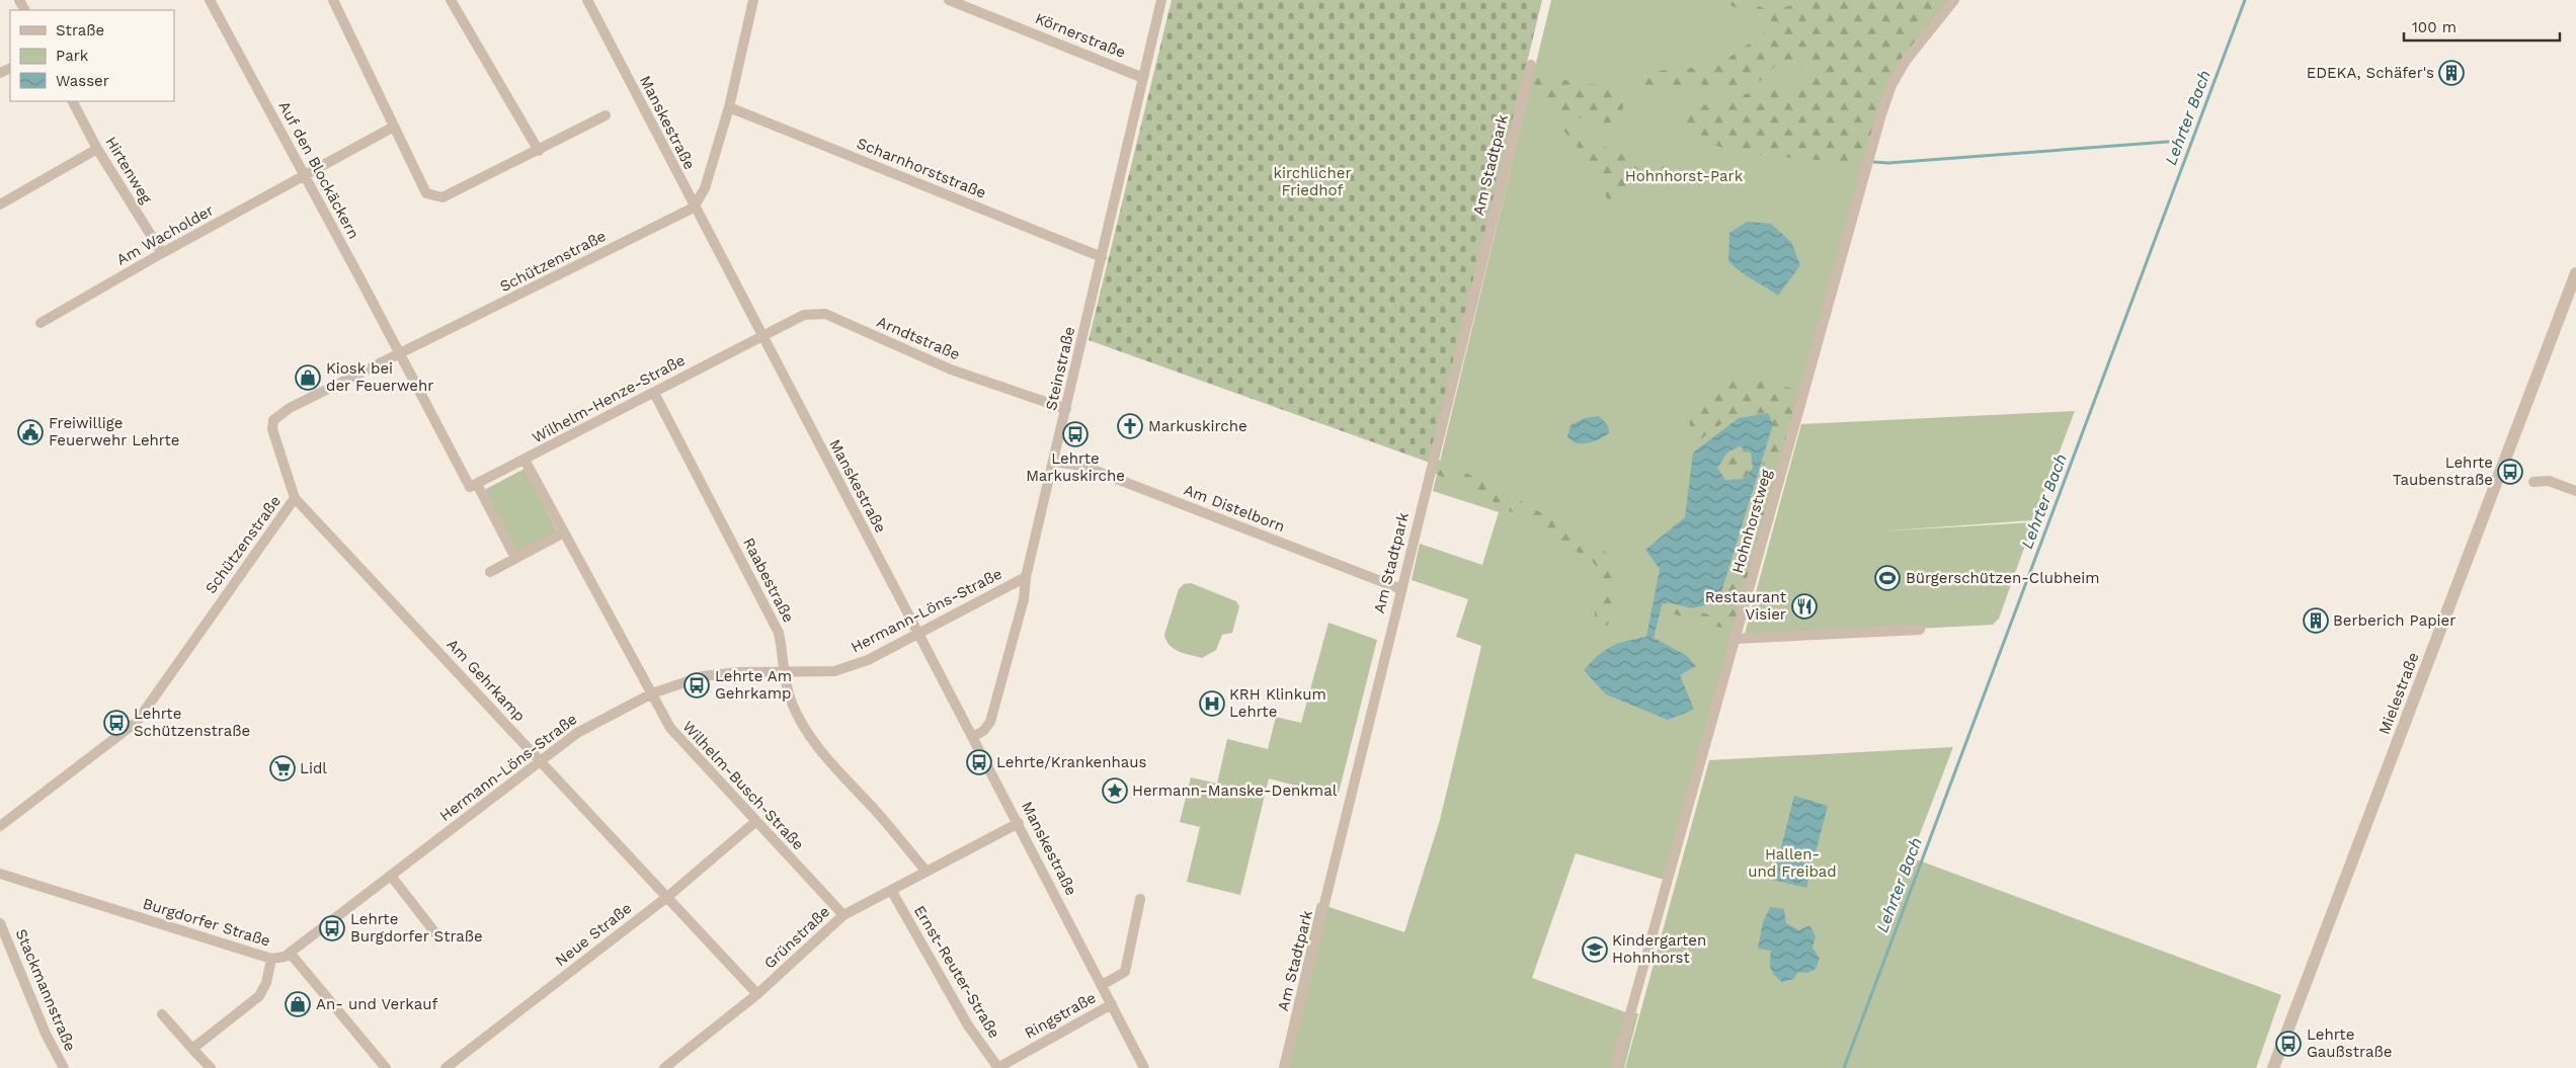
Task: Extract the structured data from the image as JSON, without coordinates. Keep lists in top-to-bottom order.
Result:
{
  "streets": {
    "street": [
      "Körnerstraße",
      "Manskestraße",
      "Am Stadtpark",
      "Scharnhorststraße",
      "Hirtenweg",
      "Auf den Blockäckern",
      "Am Wacholder",
      "Schützenstraße",
      "Arndtstraße",
      "Steinstraße",
      "Wilhelm-Henze-Straße",
      "Am Distelborn",
      "Hohnhorstweg",
      "Raabestraße",
      "Hermann-Löns-Straße",
      "Am Gehrkamp",
      "Mielestraße",
      "Wilhelm-Busch-Straße",
      "Burgdorfer Straße",
      "Neue Straße",
      "Grünstraße",
      "Ernst-Reuter-Straße",
      "Stackmannstraße",
      "Ringstraße"
    ]
  },
  "crossings": [
    ["Körnerstraße", "Steinstraße"],
    ["Manskestraße", "Schützenstraße"],
    ["Manskestraße", "Arndtstraße"],
    ["Manskestraße", "Steinstraße"],
    ["Manskestraße", "Wilhelm-Henze-Straße"],
    ["Manskestraße", "Hermann-Löns-Straße"],
    ["Manskestraße", "Grünstraße"],
    ["Manskestraße", "Ringstraße"],
    ["Am Stadtpark", "Am Distelborn"],
    ["Scharnhorststraße", "Steinstraße"],
    ["Hirtenweg", "Am Wacholder"],
    ["Auf den Blockäckern", "Am Wacholder"],
    ["Auf den Blockäckern", "Schützenstraße"],
    ["Auf den Blockäckern", "Wilhelm-Henze-Straße"],
    ["Schützenstraße", "Am Gehrkamp"],
    ["Arndtstraße", "Steinstraße"],
    ["Arndtstraße", "Wilhelm-Henze-Straße"],
    ["Steinstraße", "Am Distelborn"],
    ["Steinstraße", "Hermann-Löns-Straße"],
    ["Wilhelm-Henze-Straße", "Raabestraße"],
    ["Wilhelm-Henze-Straße", "Wilhelm-Busch-Straße"],
    ["Raabestraße", "Hermann-Löns-Straße"],
    ["Raabestraße", "Grünstraße"],
    ["Hermann-Löns-Straße", "Am Gehrkamp"],
    ["Hermann-Löns-Straße", "Wilhelm-Busch-Straße"],
    ["Hermann-Löns-Straße", "Burgdorfer Straße"],
    ["Am Gehrkamp", "Neue Straße"],
    ["Am Gehrkamp", "Grünstraße"],
    ["Wilhelm-Busch-Straße", "Neue Straße"],
    ["Wilhelm-Busch-Straße", "Grünstraße"],
    ["Grünstraße", "Ernst-Reuter-Straße"],
    ["Ernst-Reuter-Straße", "Ringstraße"]
  ],
  "water": ["Lehrter Bach"],
  "parks": ["kirchlicher Friedhof", "Hohnhorst-Park", "Hallen- und Freibad"],
  "places": {
    "building": ["EDEKA, Schäfer's", "Berberich Papier"],
    "shop": ["Kiosk bei der Feuerwehr", "An- und Verkauf"],
    "church": ["Markuskirche"],
    "public building": ["Freiwillige Feuerwehr Lehrte"],
    "bus stop": [
      "Lehrte Markuskirche",
      "Lehrte Taubenstraße",
      "Lehrte Am Gehrkamp",
      "Lehrte Schützenstraße",
      "Lehrte/Krankenhaus",
      "Lehrte Burgdorfer Straße",
      "Lehrte Gaußstraße"
    ],
    "sports": ["Bürgerschützen-Clubheim"],
    "restaurant": ["Restaurant Visier"],
    "hospital": ["KRH Klinkum Lehrte"],
    "supermarket": ["Lidl"],
    "place": ["Hermann-Manske-Denkmal"],
    "school or university": ["Kindergarten Hohnhorst"]
  },
  "legend": ["Straße", "Park", "Wasser"],
  "scale_bar": "100 m"
}
